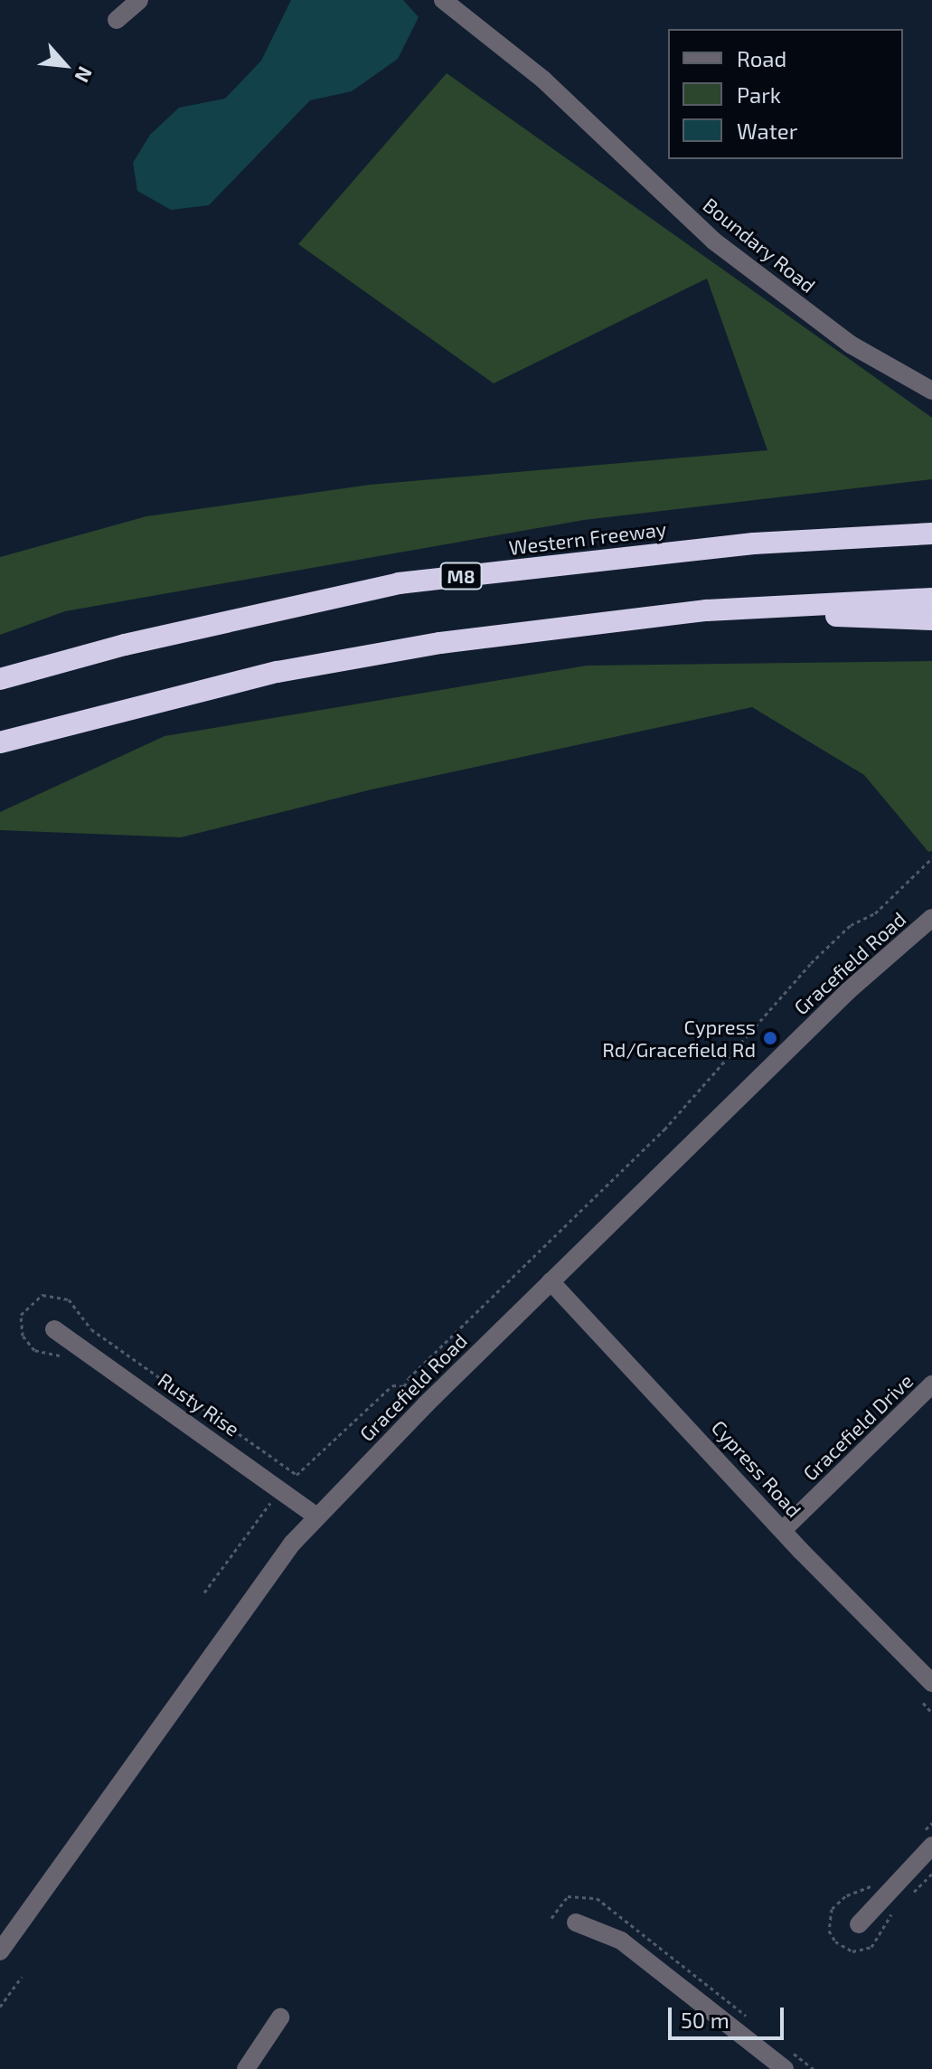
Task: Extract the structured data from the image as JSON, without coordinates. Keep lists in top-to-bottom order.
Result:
{
  "streets": {
    "highway": ["Western Freeway", "M8"],
    "street": [
      "Boundary Road",
      "Gracefield Road",
      "Rusty Rise",
      "Gracefield Drive",
      "Cypress Road"
    ]
  },
  "crossings": [
    ["Gracefield Road", "Rusty Rise"],
    ["Gracefield Road", "Cypress Road"],
    ["Gracefield Drive", "Cypress Road"]
  ],
  "places": ["Cypress Rd/Gracefield Rd"],
  "legend": ["Road", "Park", "Water"],
  "scale_bar": "50 m",
  "north": "bottom right"
}
